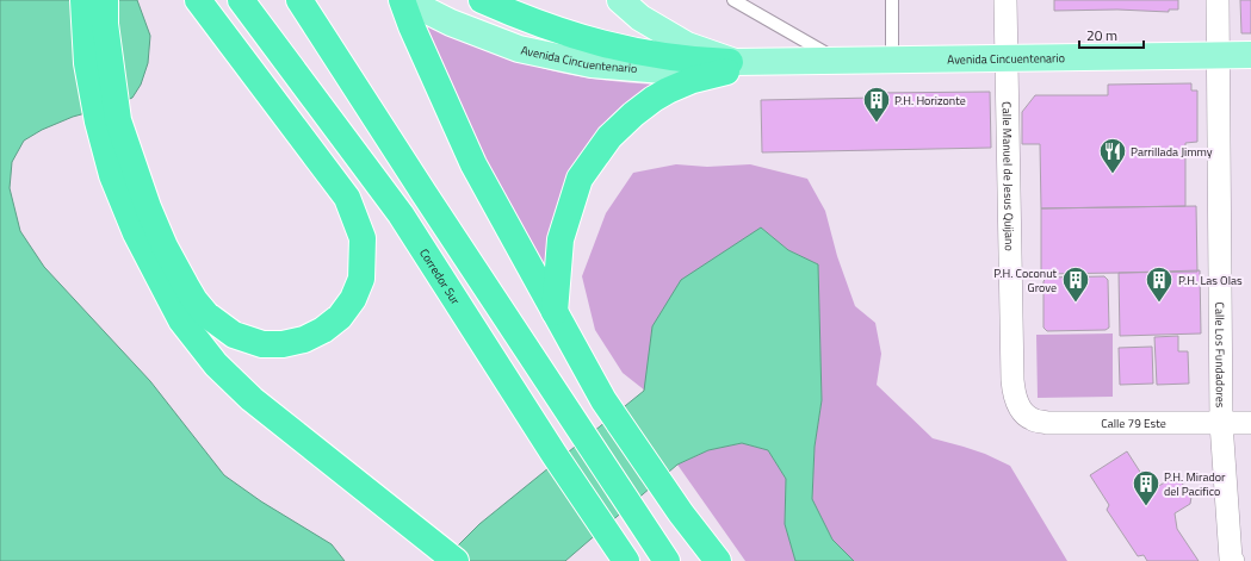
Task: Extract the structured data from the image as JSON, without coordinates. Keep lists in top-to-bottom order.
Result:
{
  "streets": {
    "highway": ["Corredor Sur"],
    "main road": ["Avenida Cincuentenario"],
    "street": ["Calle Manuel de Jesus Quijano", "Calle Los Fundadores", "Calle 79 Este"]
  },
  "crossings": [
    ["Avenida Cincuentenario", "Calle Manuel de Jesus Quijano"],
    ["Avenida Cincuentenario", "Calle Los Fundadores"],
    ["Calle Manuel de Jesus Quijano", "Calle 79 Este"],
    ["Calle Los Fundadores", "Calle 79 Este"]
  ],
  "places": {
    "building": [
      "P.H. Horizonte",
      "P.H. Coconut Grove",
      "P.H. Las Olas",
      "P.H. Mirador del Pacifico"
    ],
    "restaurant": ["Parrillada Jimmy"]
  },
  "scale_bar": "20 m"
}
